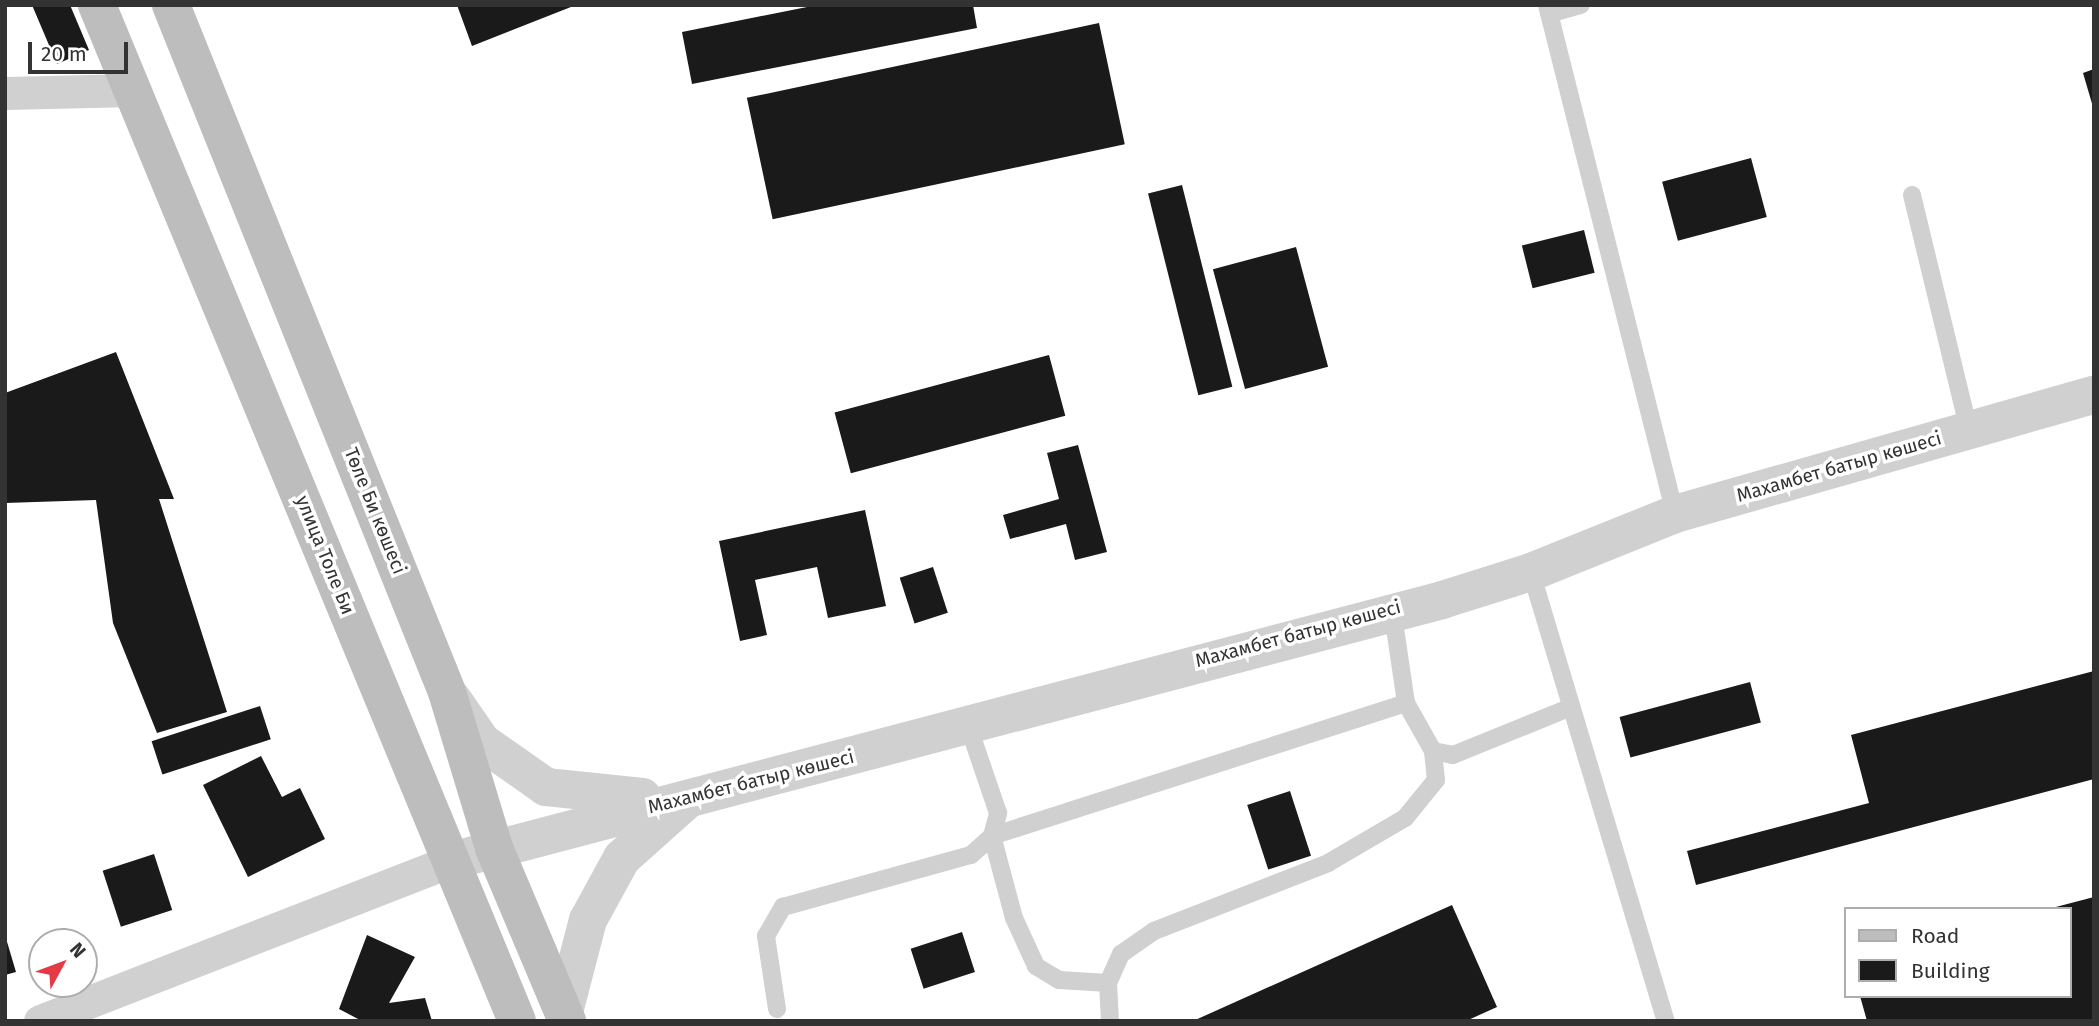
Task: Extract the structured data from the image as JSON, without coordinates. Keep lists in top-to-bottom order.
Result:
{
  "streets": {
    "main road": ["Төле Би көшесі", "улица Толе Би"],
    "street": ["Махамбет батыр көшесі"]
  },
  "crossings": [
    ["Махамбет батыр көшесі", "Төле Би көшесі"],
    ["Махамбет батыр көшесі", "улица Толе Би"]
  ],
  "legend": ["Road", "Building"],
  "scale_bar": "20 m",
  "north": "top right"
}
